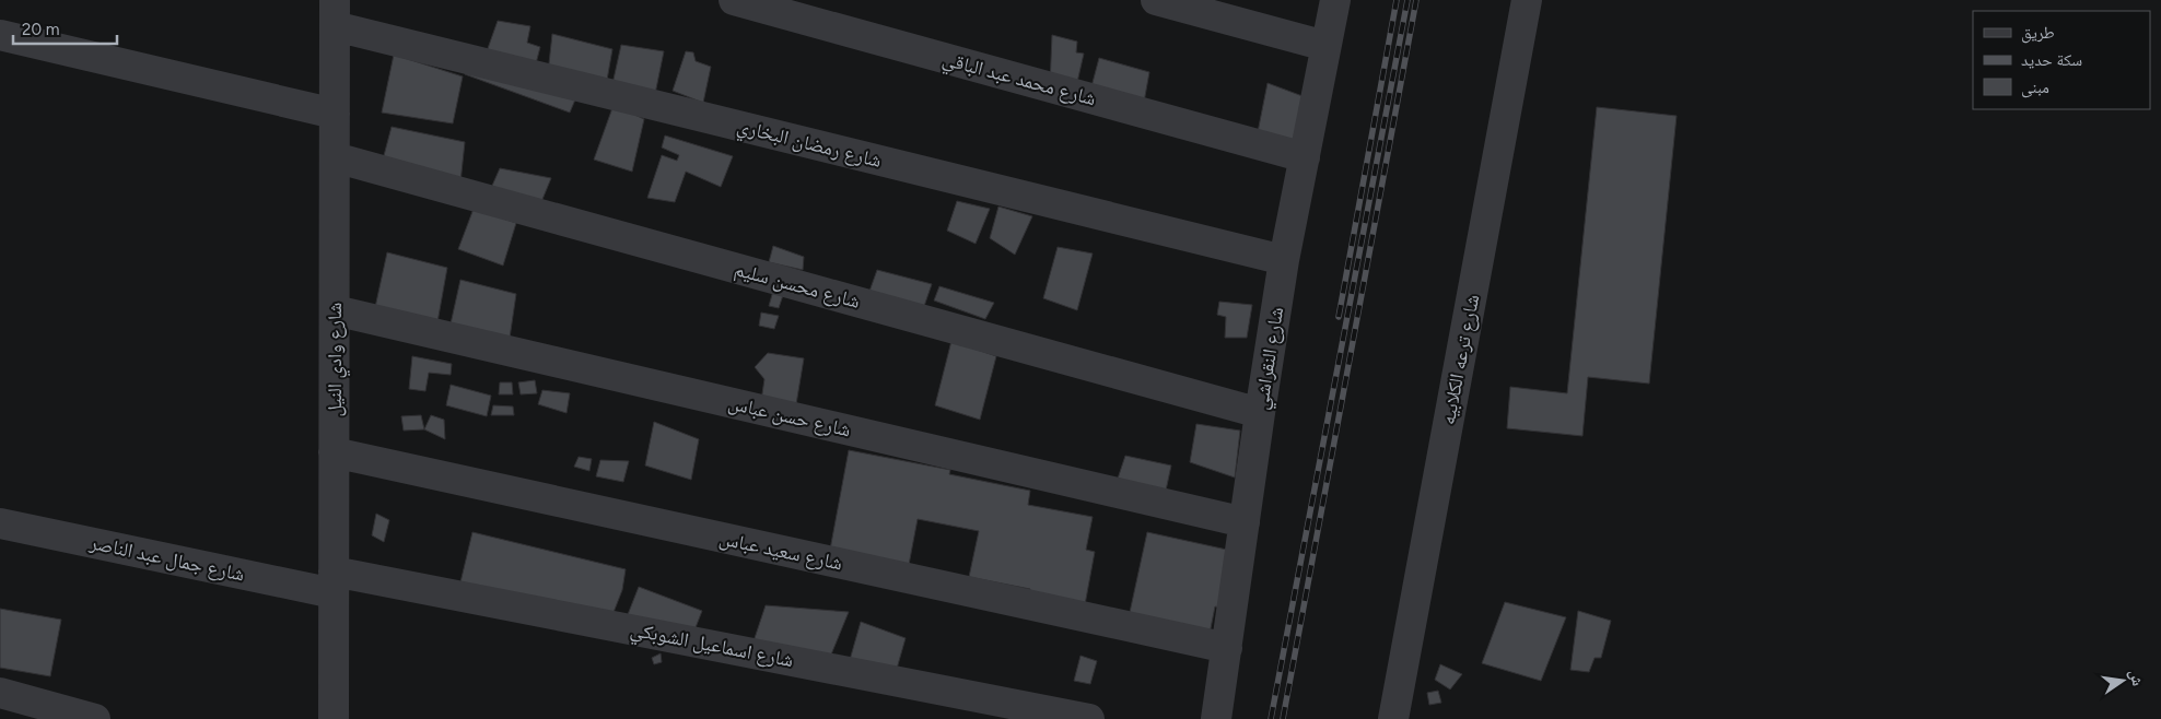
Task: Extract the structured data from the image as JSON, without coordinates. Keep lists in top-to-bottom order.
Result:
{
  "streets": {
    "street": [
      "شارع محمد عبد الباقي",
      "شارع رمضان البخاري",
      "شارع محسن سليم",
      "شارع النقراشي",
      "شارع وادي النيل",
      "شارع ترعه الكلابيه",
      "شارع حسن عباس",
      "شارع سعيد عباس",
      "شارع جمال عبد الناصر",
      "شارع اسماعيل الشوبكي"
    ]
  },
  "crossings": [
    ["شارع محمد عبد الباقي", "شارع النقراشي"],
    ["شارع رمضان البخاري", "شارع النقراشي"],
    ["شارع رمضان البخاري", "شارع وادي النيل"],
    ["شارع محسن سليم", "شارع النقراشي"],
    ["شارع محسن سليم", "شارع وادي النيل"],
    ["شارع النقراشي", "شارع حسن عباس"],
    ["شارع النقراشي", "شارع سعيد عباس"],
    ["شارع وادي النيل", "شارع حسن عباس"],
    ["شارع وادي النيل", "شارع سعيد عباس"],
    ["شارع وادي النيل", "شارع جمال عبد الناصر"],
    ["شارع وادي النيل", "شارع اسماعيل الشوبكي"],
    ["شارع جمال عبد الناصر", "شارع اسماعيل الشوبكي"]
  ],
  "legend": ["طريق", "سكة حديد", "مبنى"],
  "scale_bar": "20 m",
  "north": "right"
}
